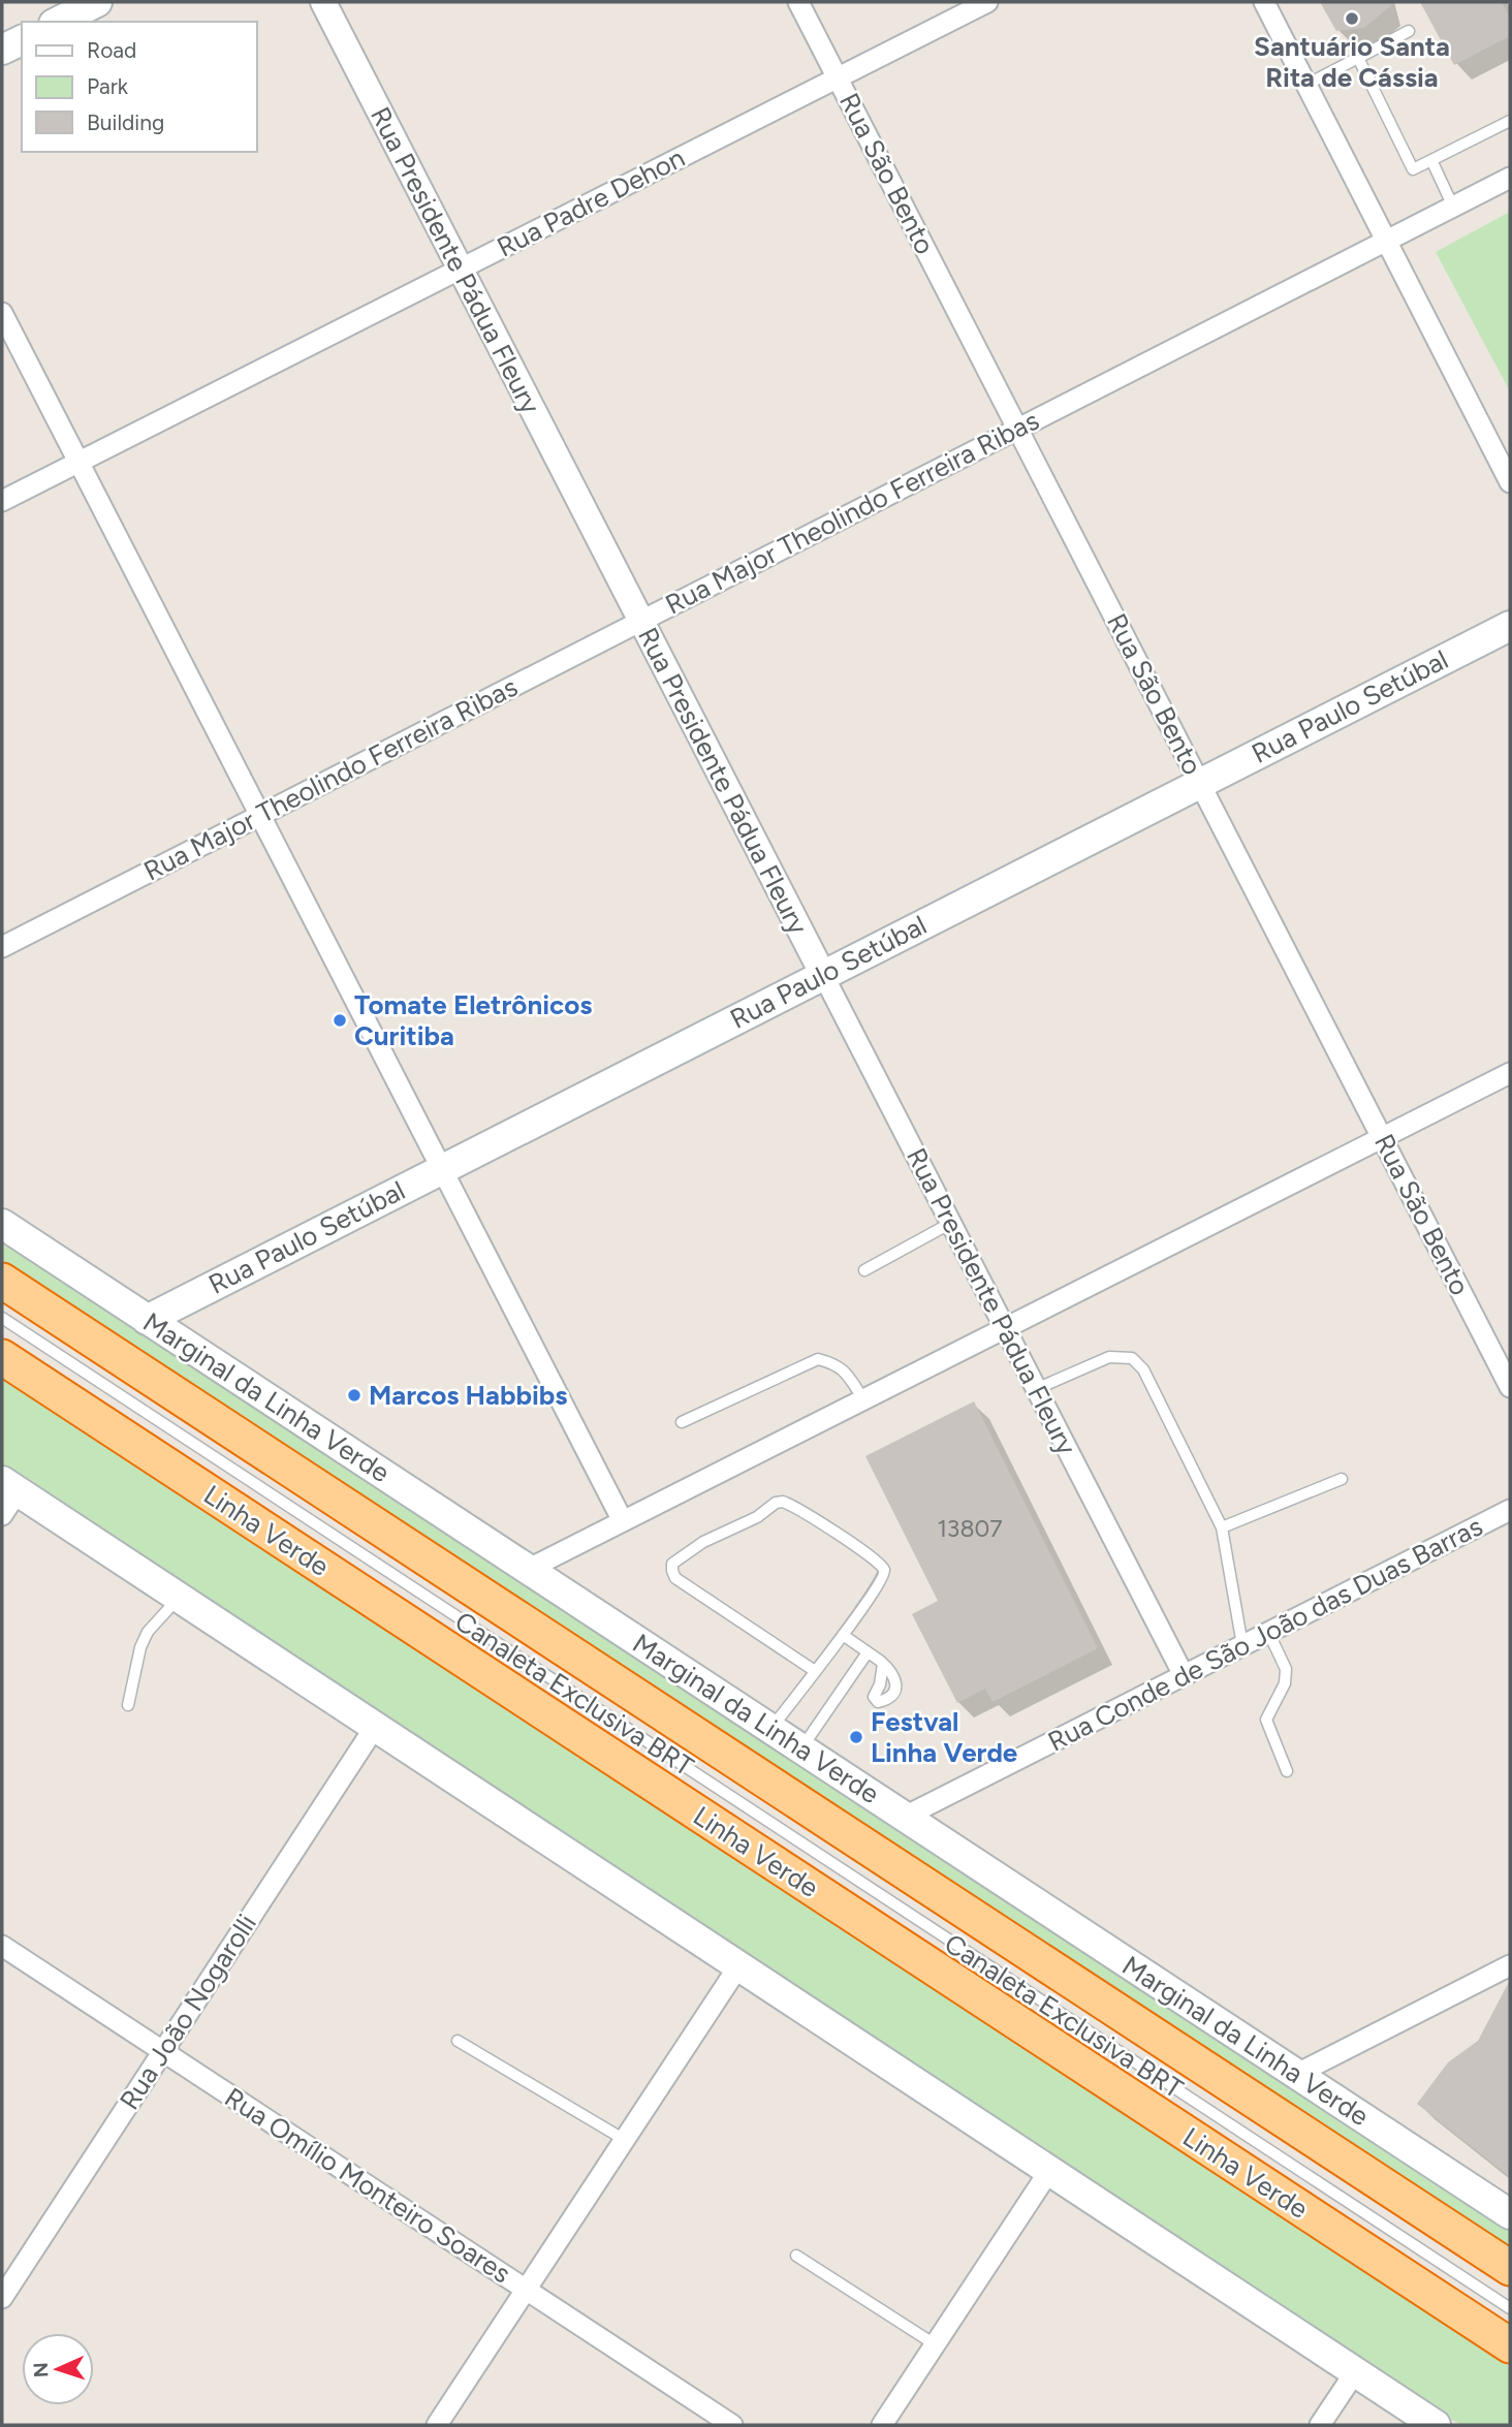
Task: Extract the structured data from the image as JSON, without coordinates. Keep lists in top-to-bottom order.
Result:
{
  "streets": {
    "highway": ["Linha Verde"],
    "main road": ["Rua Paulo Setúbal", "Marginal da Linha Verde"],
    "street": [
      "Rua São Bento",
      "Rua Padre Dehon",
      "Rua Presidente Pádua Fleury",
      "Rua Major Theolindo Ferreira Ribas",
      "Rua Conde de São João das Duas Barras",
      "Rua João Nogarolli",
      "Rua Omílio Monteiro Soares"
    ],
    "lane": ["Canaleta Exclusiva BRT"]
  },
  "crossings": [
    ["Rua São Bento", "Rua Padre Dehon"],
    ["Rua São Bento", "Rua Major Theolindo Ferreira Ribas"],
    ["Rua São Bento", "Rua Paulo Setúbal"],
    ["Rua Padre Dehon", "Rua Presidente Pádua Fleury"],
    ["Rua Presidente Pádua Fleury", "Rua Major Theolindo Ferreira Ribas"],
    ["Rua Presidente Pádua Fleury", "Rua Paulo Setúbal"],
    ["Rua Presidente Pádua Fleury", "Rua Conde de São João das Duas Barras"],
    ["Rua Paulo Setúbal", "Marginal da Linha Verde"],
    ["Marginal da Linha Verde", "Rua Conde de São João das Duas Barras"],
    ["Rua João Nogarolli", "Rua Omílio Monteiro Soares"]
  ],
  "places": [
    "Santuário Santa Rita de Cássia",
    "Tomate Eletrônicos Curitiba",
    "Marcos Habbibs",
    "Festval Linha Verde"
  ],
  "house_numbers": ["13807"],
  "legend": ["Road", "Park", "Building"],
  "north": "left"
}
